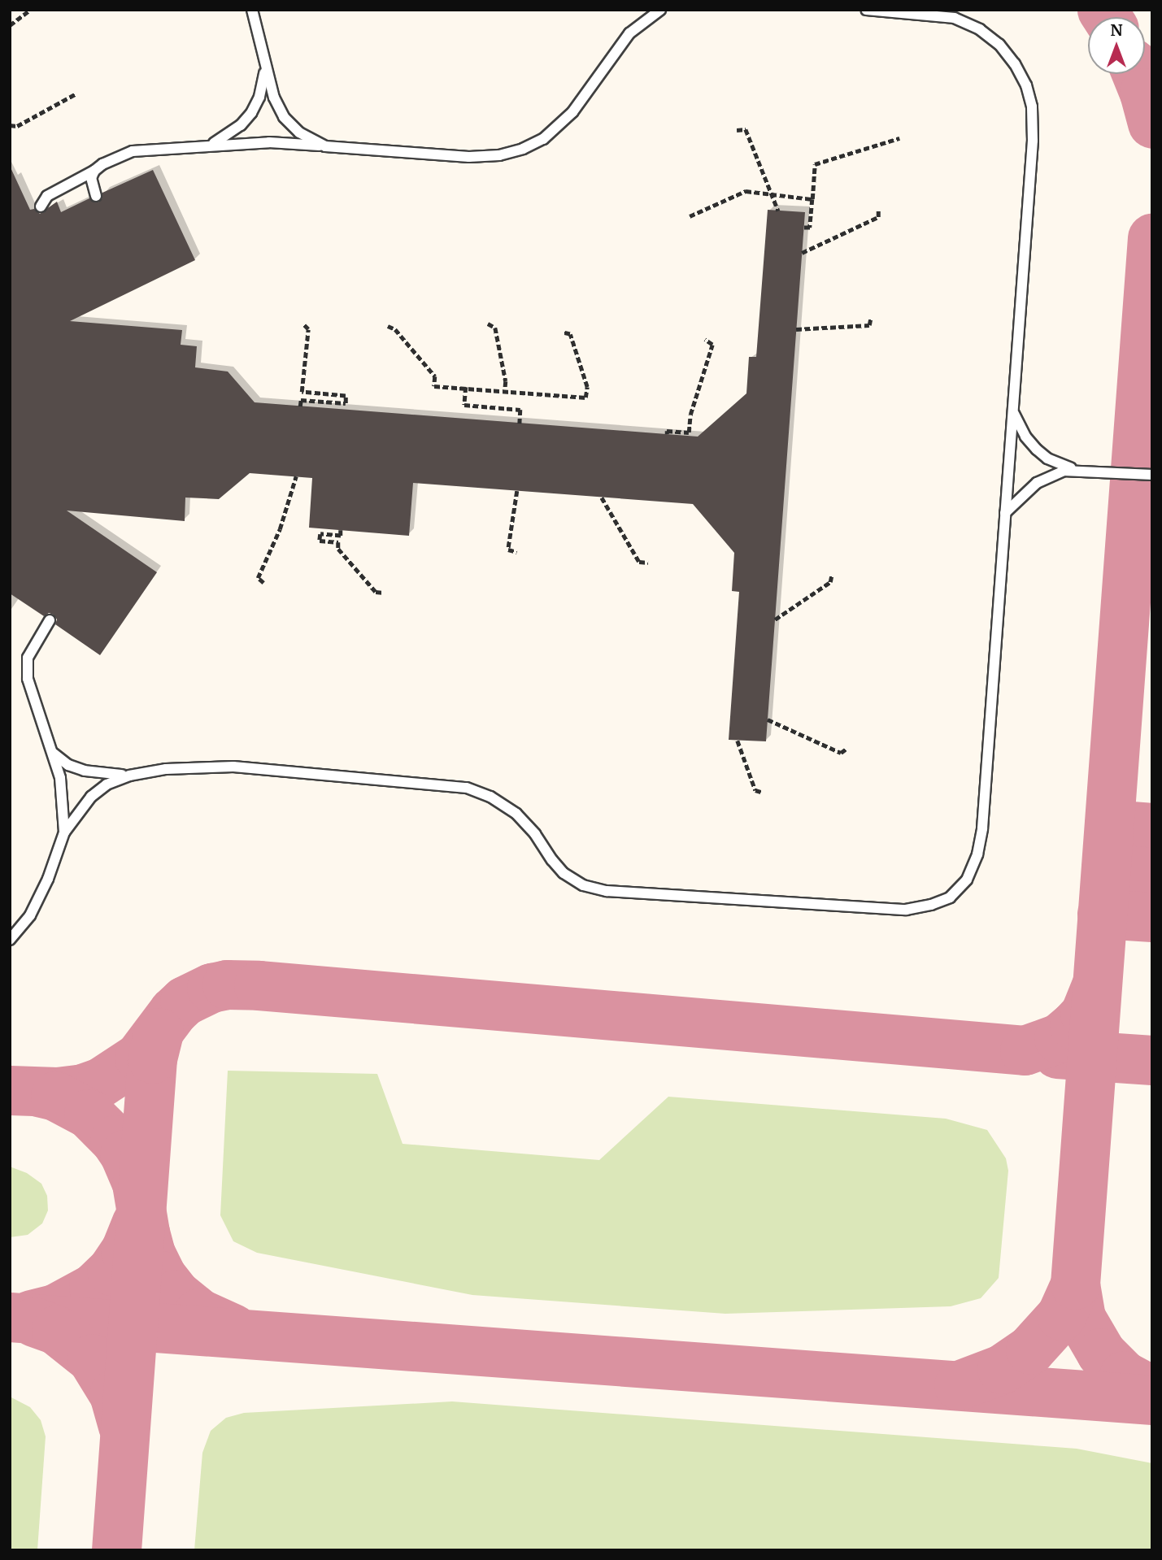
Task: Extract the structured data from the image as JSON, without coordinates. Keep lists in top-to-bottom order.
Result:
{
  "north": "top"
}
